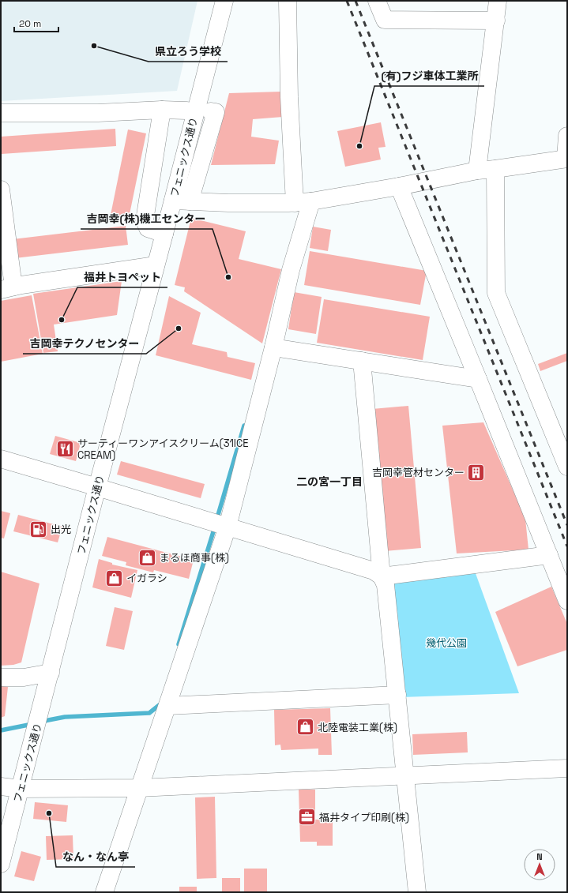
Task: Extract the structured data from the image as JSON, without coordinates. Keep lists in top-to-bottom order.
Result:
{
  "streets": {
    "street": ["フェニックス通り"]
  },
  "districts": ["二の宮一丁目"],
  "parks": ["幾代公園"],
  "places": {
    "other": [
      "県立ろう学校",
      "(有)フジ車体工業所",
      "吉岡幸(株)機工センター",
      "福井トヨペット",
      "吉岡幸テクノセンター",
      "なん・なん亭"
    ],
    "restaurant": ["サーティーワンアイスクリーム(31ICE CREAM)"],
    "building": ["吉岡幸管材センター"],
    "fuel station": ["出光"],
    "shop": ["まるほ商事(株)", "イガラシ", "北陸電装工業(株)"],
    "office": ["福井タイプ印刷(株)"]
  },
  "scale_bar": "20 m",
  "north": "top"
}
